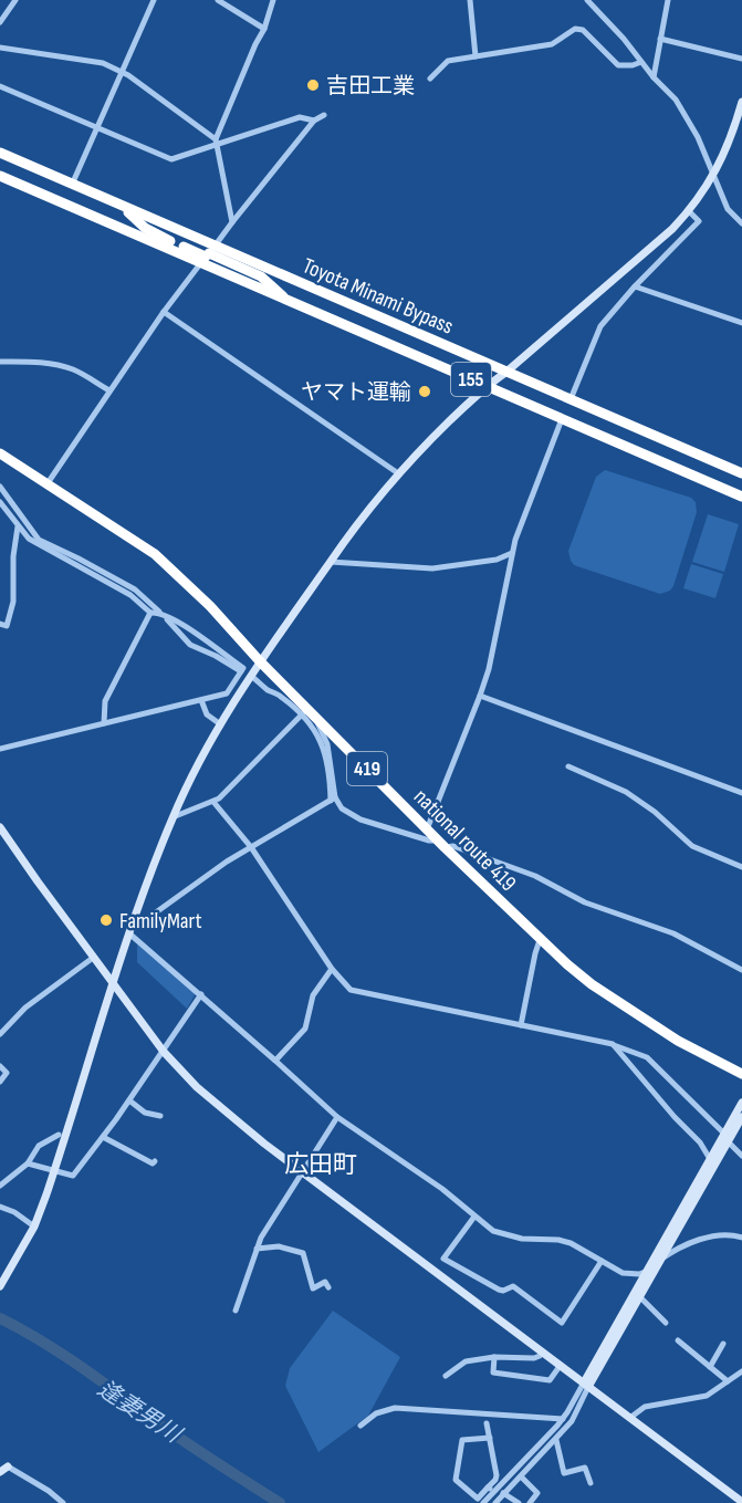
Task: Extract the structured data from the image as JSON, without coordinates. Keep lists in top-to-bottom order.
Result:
{
  "streets": {
    "highway": [
      "Toyota Minami Bypass",
      "155",
      "419",
      "national route 419"
    ]
  },
  "districts": ["広田町"],
  "water": ["逢妻男川"],
  "places": ["吉田工業", "ヤマト運輸", "FamilyMart"]
}
